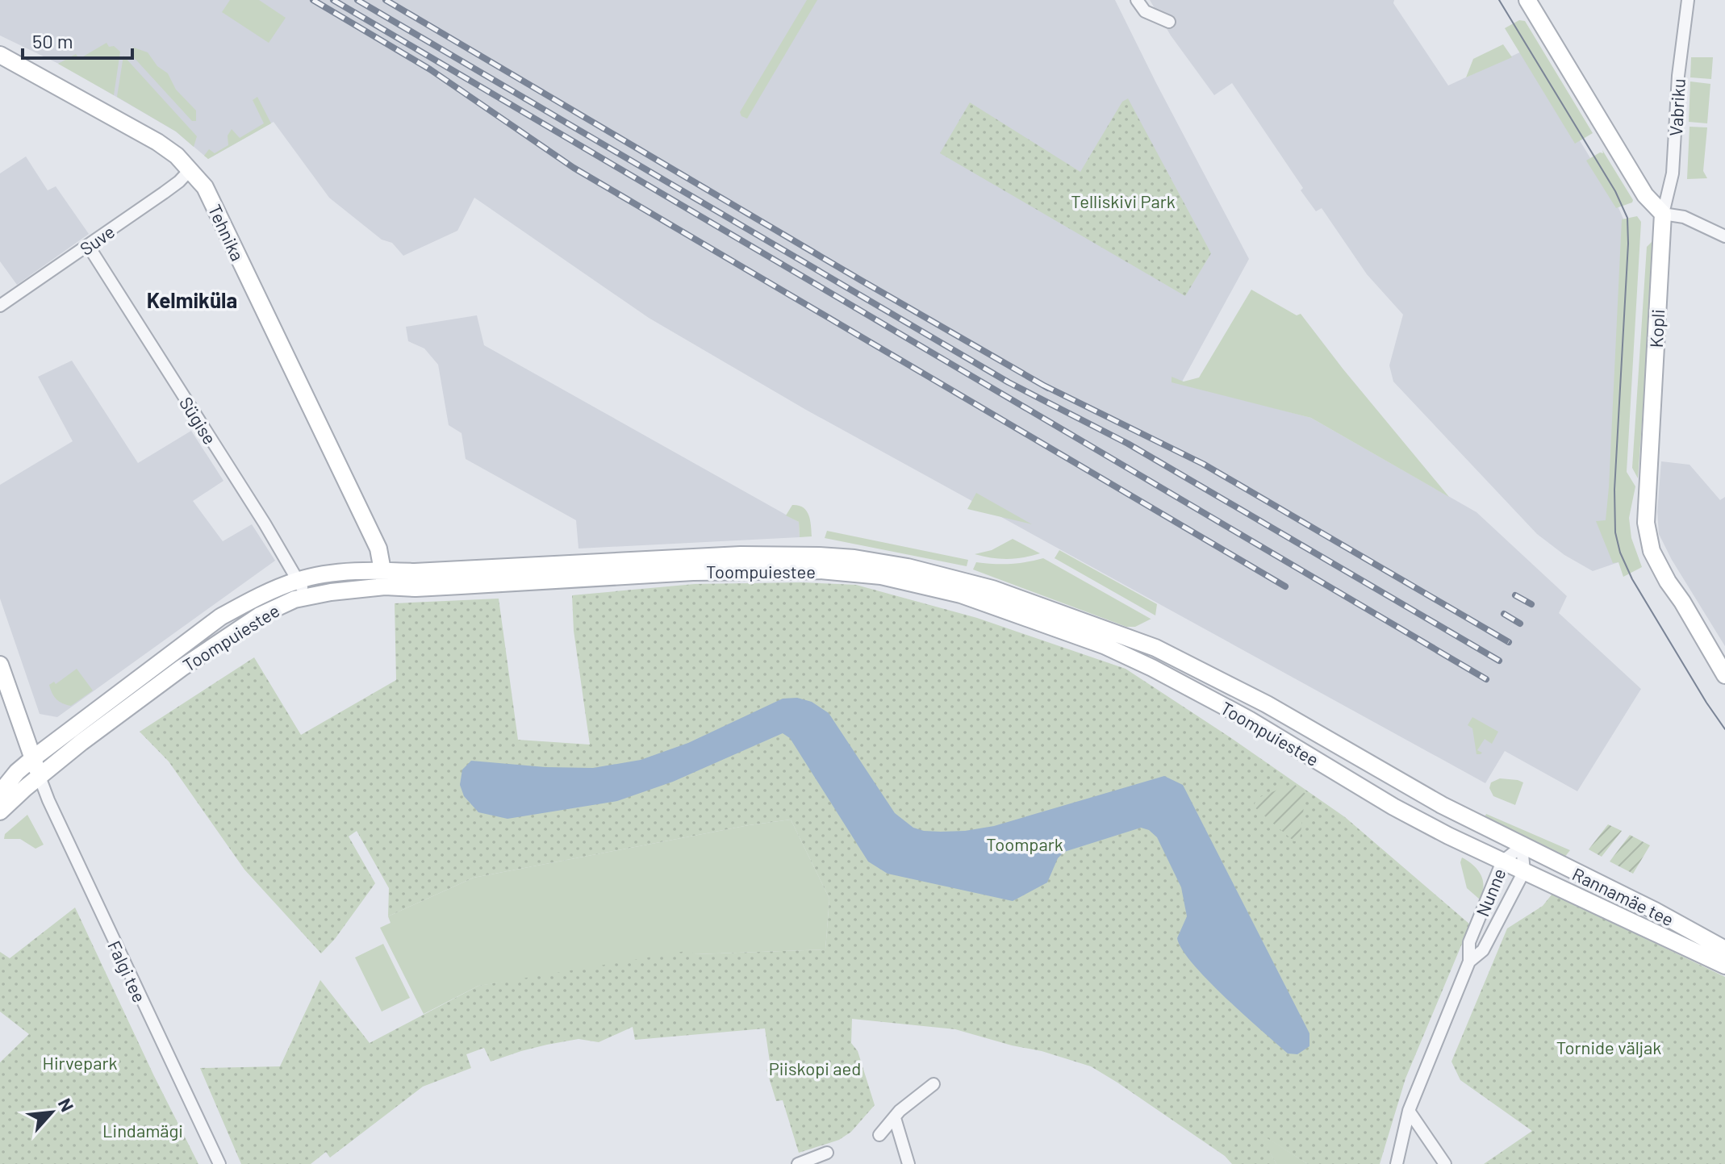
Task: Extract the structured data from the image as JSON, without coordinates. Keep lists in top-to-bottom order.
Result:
{
  "streets": {
    "main road": [
      "Tehnika",
      "Kopli",
      "Toompuiestee",
      "Rannamäe tee"
    ],
    "street": [
      "Vabriku",
      "Suve",
      "Sügise",
      "Nunne",
      "Falgi tee"
    ]
  },
  "crossings": [
    ["Vabriku", "Kopli"],
    ["Tehnika", "Suve"],
    ["Tehnika", "Toompuiestee"],
    ["Suve", "Sügise"],
    ["Sügise", "Toompuiestee"],
    ["Toompuiestee", "Nunne"],
    ["Toompuiestee", "Rannamäe tee"],
    ["Toompuiestee", "Falgi tee"],
    ["Nunne", "Rannamäe tee"]
  ],
  "districts": ["Kelmiküla"],
  "parks": [
    "Telliskivi Park",
    "Toompark",
    "Tornide väljak",
    "Hirvepark",
    "Piiskopi aed",
    "Lindamägi"
  ],
  "scale_bar": "50 m",
  "north": "top right"
}
